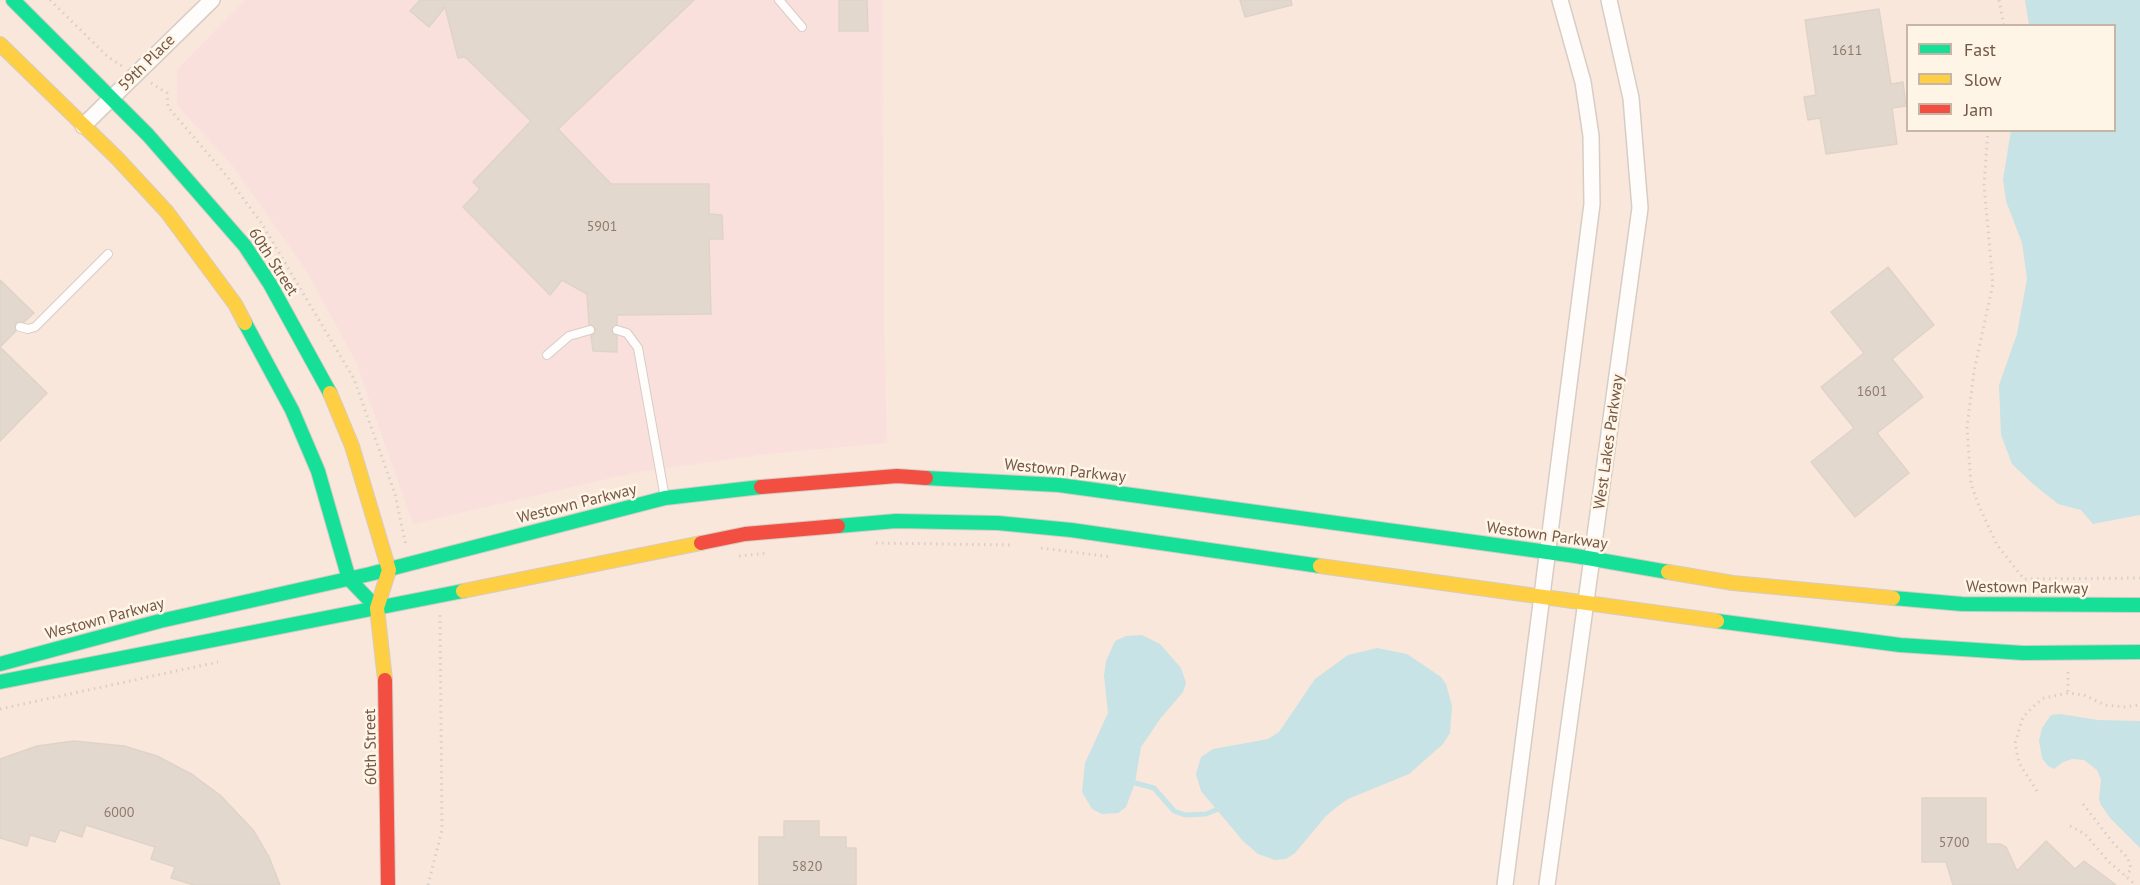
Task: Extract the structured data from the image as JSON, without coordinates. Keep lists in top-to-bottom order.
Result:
{
  "streets": {
    "street": [
      "59th Place",
      "60th Street",
      "West Lakes Parkway",
      "Westown Parkway"
    ]
  },
  "crossings": [
    ["59th Place", "60th Street"],
    ["60th Street", "Westown Parkway"],
    ["West Lakes Parkway", "Westown Parkway"]
  ],
  "house_numbers": [
    "1611",
    "5901",
    "1601",
    "6000",
    "5700",
    "5820"
  ],
  "legend": ["Fast", "Slow", "Jam"]
}
